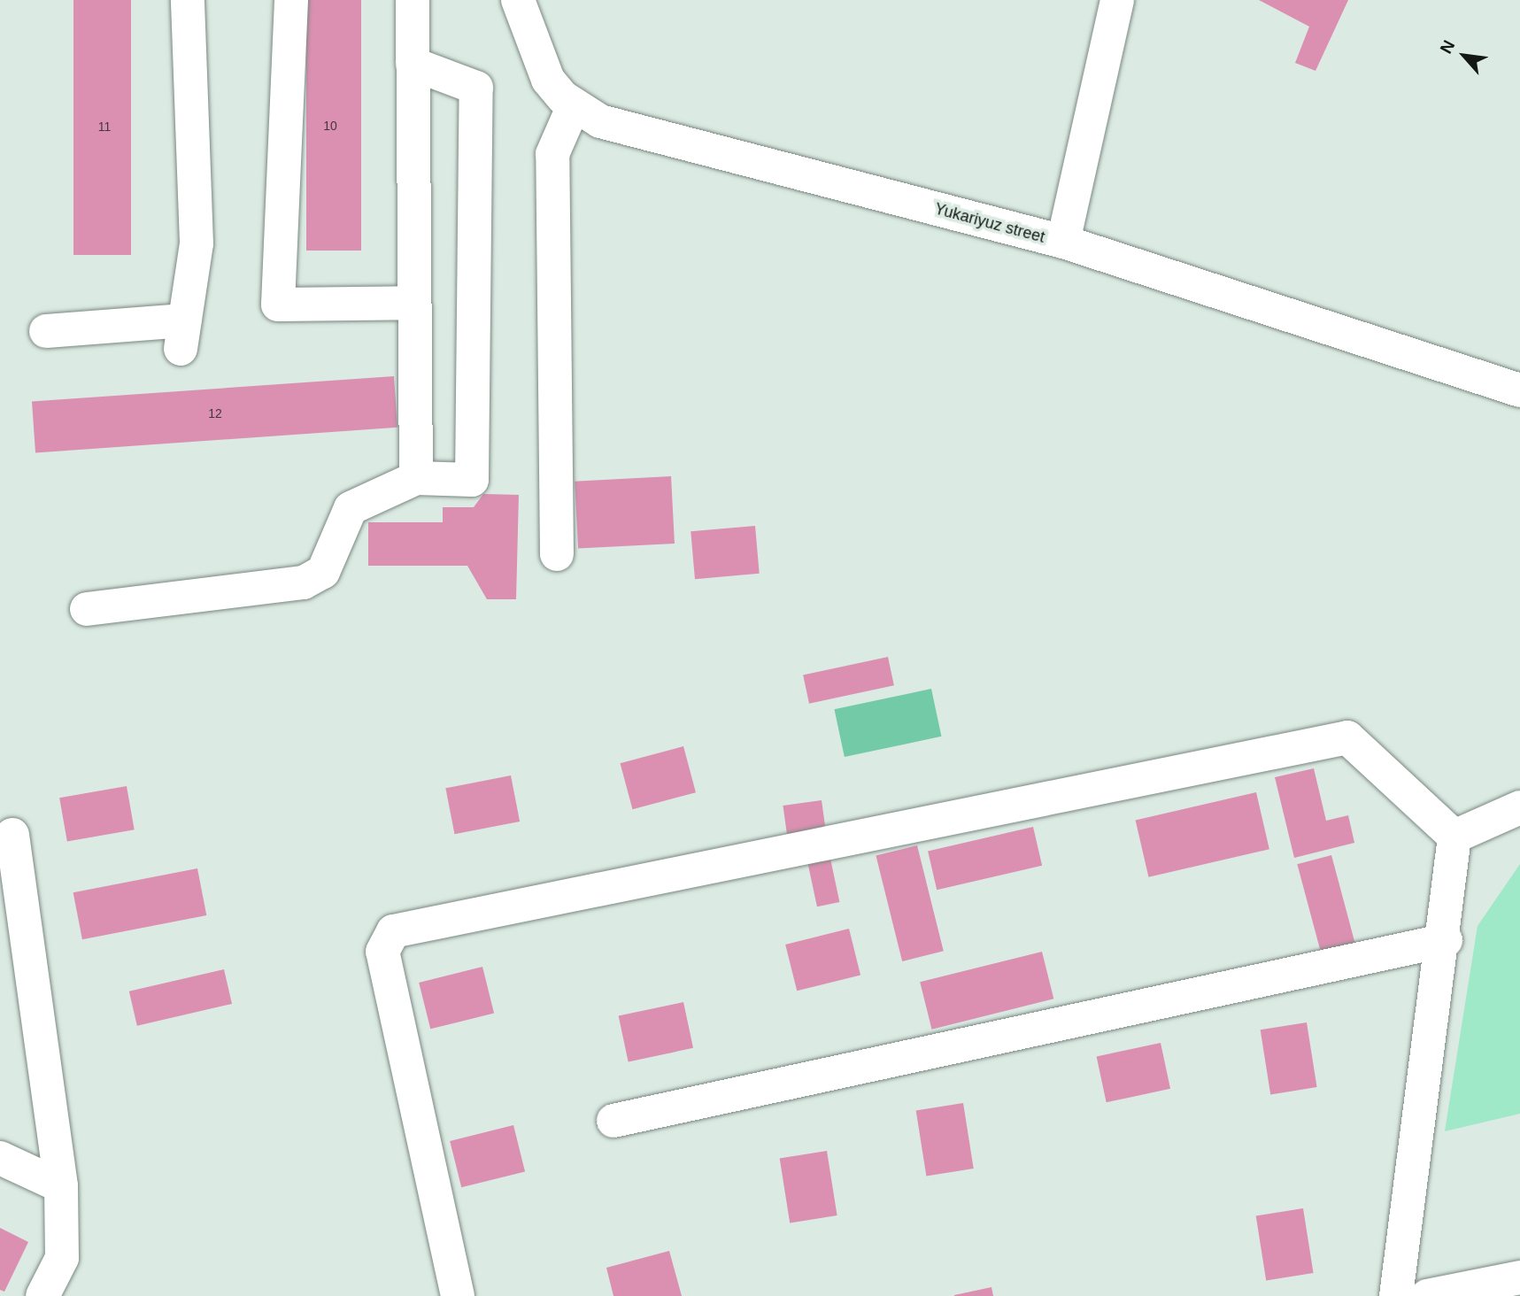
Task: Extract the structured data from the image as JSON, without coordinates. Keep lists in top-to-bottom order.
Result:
{
  "streets": {
    "street": ["Yukariyuz street"]
  },
  "house_numbers": ["10", "11", "12"],
  "north": "top left"
}
